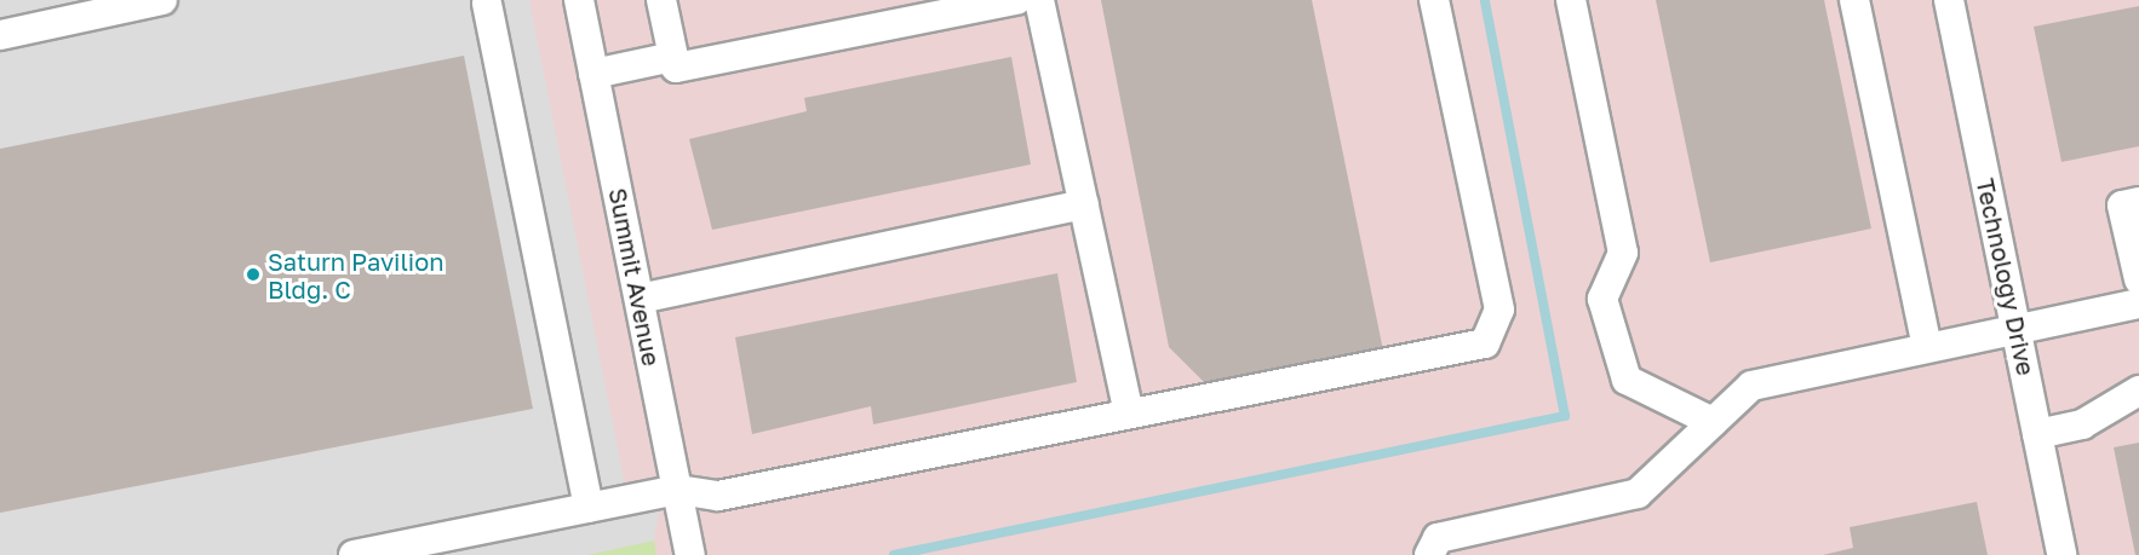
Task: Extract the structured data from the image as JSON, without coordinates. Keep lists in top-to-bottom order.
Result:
{
  "streets": {
    "street": ["Summit Avenue", "Technology Drive"]
  },
  "places": ["Saturn Pavilion Bldg. C"]
}
